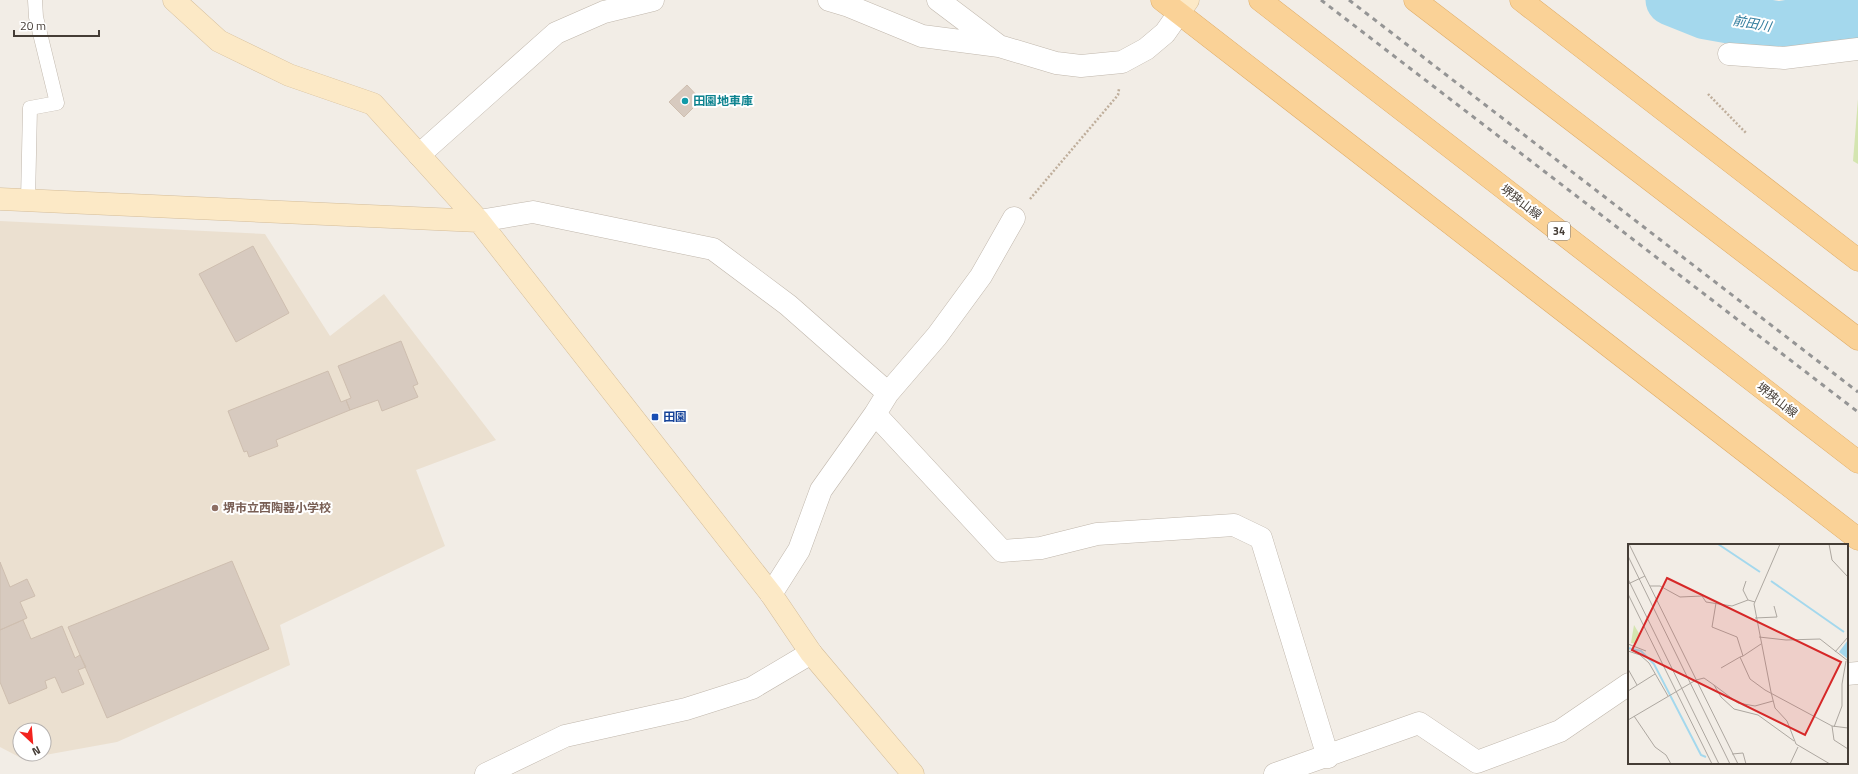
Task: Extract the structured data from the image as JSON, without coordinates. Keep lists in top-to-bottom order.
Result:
{
  "streets": {
    "main road": ["堺狭山線", "34"]
  },
  "water": ["前田川"],
  "places": {
    "other": ["田園地車庫", "堺市立西陶器小学校"],
    "transit": ["田園"]
  },
  "scale_bar": "20 m",
  "north": "bottom right"
}
